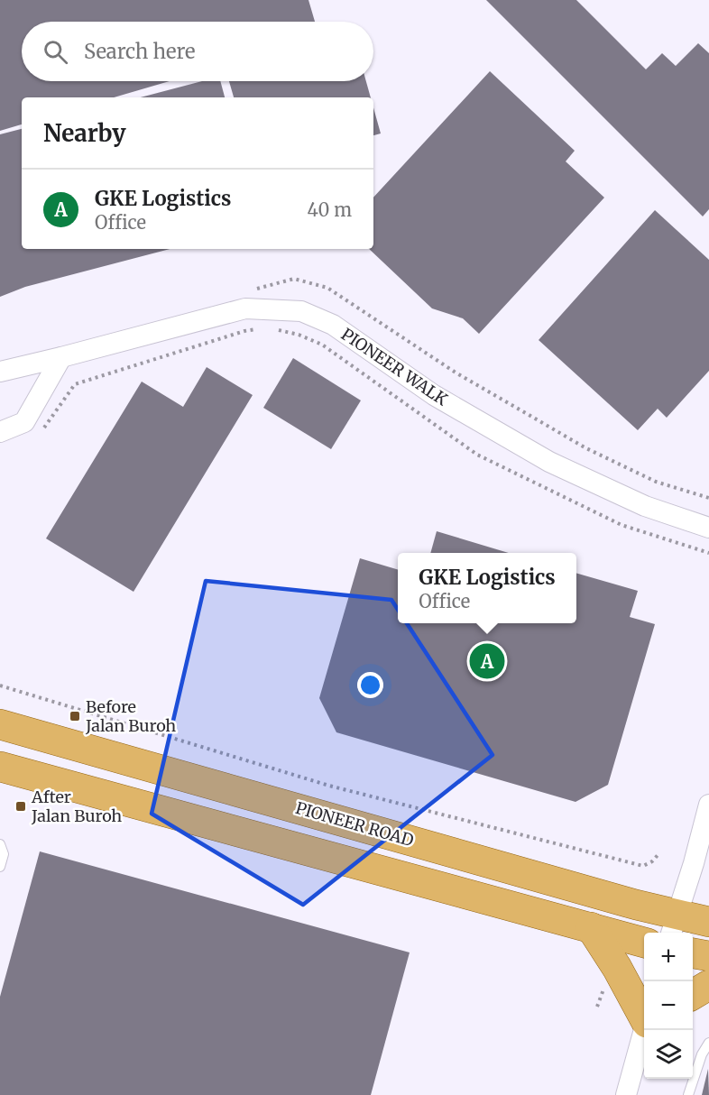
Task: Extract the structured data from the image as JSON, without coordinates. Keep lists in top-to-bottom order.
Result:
{
  "streets": {
    "main road": ["PIONEER ROAD"],
    "street": ["PIONEER WALK"]
  },
  "places": {
    "transit": ["Before Jalan Buroh", "After Jalan Buroh"]
  },
  "page": {
    "search": "Search here",
    "heading": "Nearby",
    "list": [
      {
        "mark": "A",
        "name": "GKE Logistics",
        "note": "Office",
        "value": "40 m"
      }
    ],
    "popup": ["GKE Logistics", "Office"],
    "pins": "A",
    "map_buttons": ["+", "−"]
  }
}
